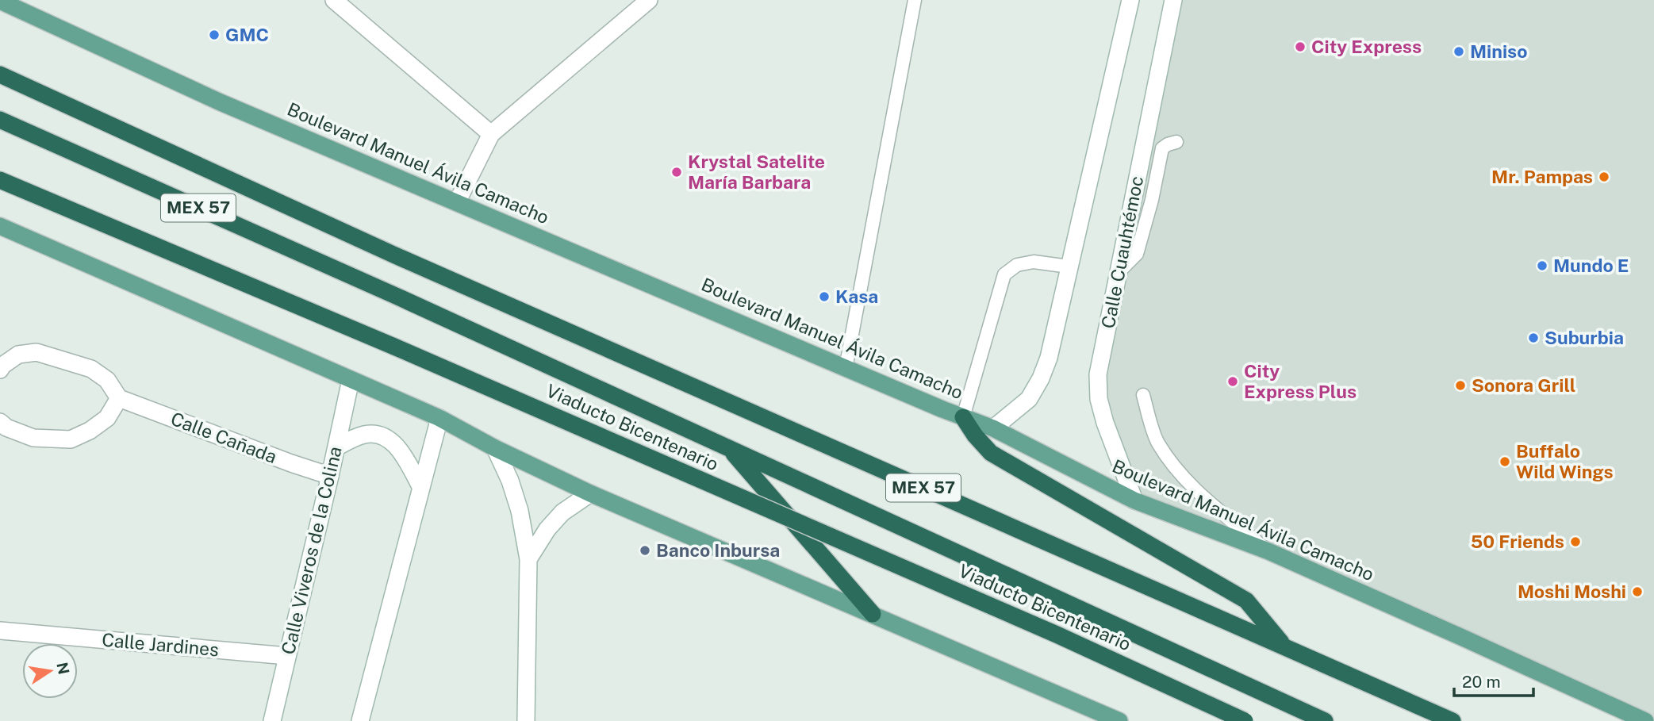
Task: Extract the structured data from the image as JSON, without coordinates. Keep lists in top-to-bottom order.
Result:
{
  "streets": {
    "highway": ["MEX 57", "Viaducto Bicentenario"],
    "main road": ["Boulevard Manuel Ávila Camacho"],
    "street": [
      "Calle Cuauhtémoc",
      "Calle Cañada",
      "Calle Viveros de la Colina",
      "Calle Jardines"
    ]
  },
  "crossings": [
    ["Boulevard Manuel Ávila Camacho", "Calle Cuauhtémoc"],
    ["Calle Cañada", "Calle Viveros de la Colina"],
    ["Calle Viveros de la Colina", "Calle Jardines"]
  ],
  "places": [
    "GMC",
    "City Express",
    "Miniso",
    "Krystal Satelite María Barbara",
    "Mr. Pampas",
    "Mundo E",
    "Kasa",
    "Suburbia",
    "City Express Plus",
    "Sonora Grill",
    "Buffalo Wild Wings",
    "50 Friends",
    "Banco Inbursa",
    "Moshi Moshi"
  ],
  "scale_bar": "20 m",
  "north": "right"
}
